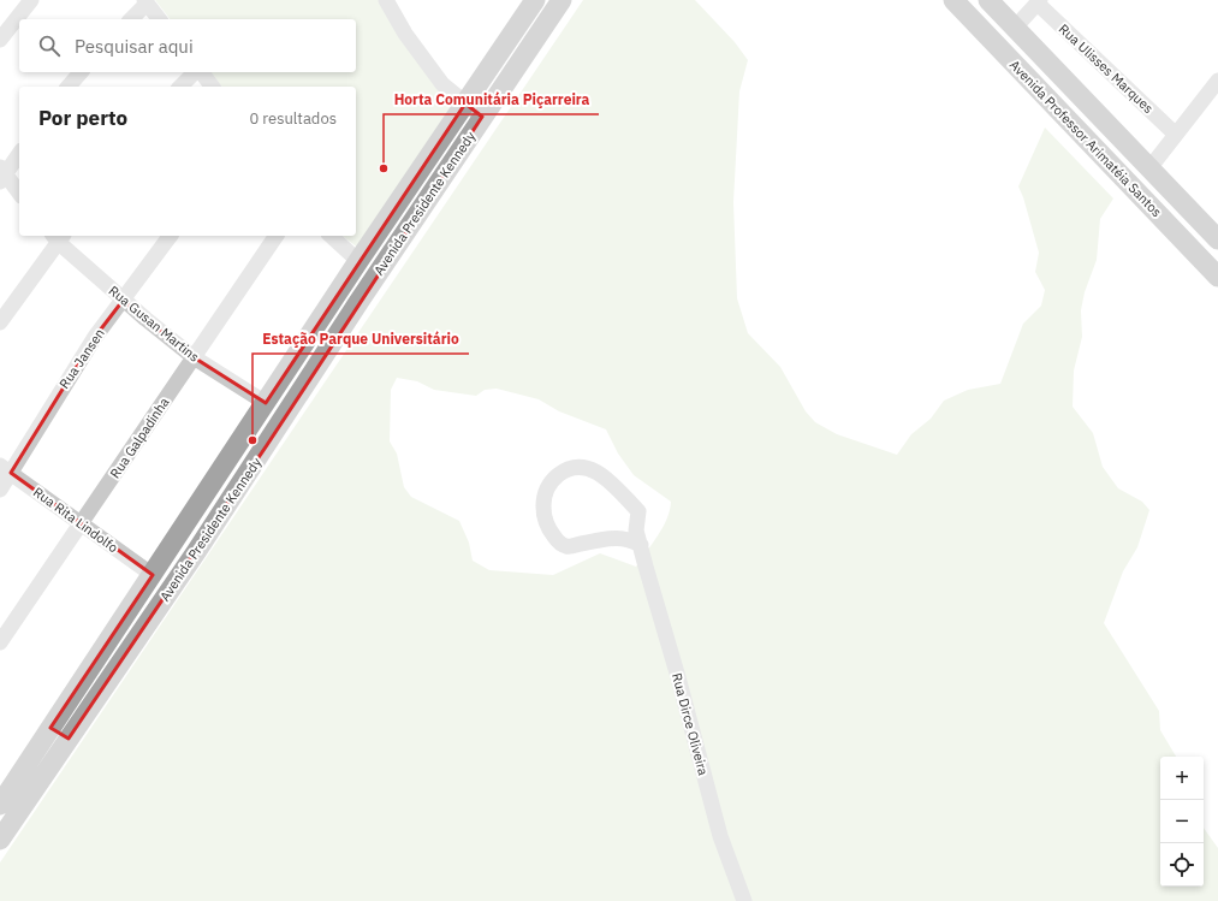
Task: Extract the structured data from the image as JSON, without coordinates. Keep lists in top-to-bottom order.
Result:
{
  "streets": {
    "main road": ["Avenida Professor Arimatéia Santos", "Avenida Presidente Kennedy"],
    "street": [
      "Rua Ulisses Marques",
      "Rua Gusan Martins",
      "Rua Jansen",
      "Rua Galpadinha",
      "Rua Rita Lindolfo",
      "Rua Dirce Oliveira"
    ]
  },
  "crossings": [
    ["Avenida Presidente Kennedy", "Rua Gusan Martins"],
    ["Avenida Presidente Kennedy", "Rua Rita Lindolfo"],
    ["Rua Gusan Martins", "Rua Jansen"],
    ["Rua Gusan Martins", "Rua Galpadinha"],
    ["Rua Jansen", "Rua Rita Lindolfo"],
    ["Rua Galpadinha", "Rua Rita Lindolfo"]
  ],
  "places": ["Horta Comunitária Piçarreira", "Estação Parque Universitário"],
  "page": {
    "search": "Pesquisar aqui",
    "heading": ["Por perto", "0 resultados"],
    "map_buttons": ["+", "−"]
  }
}
